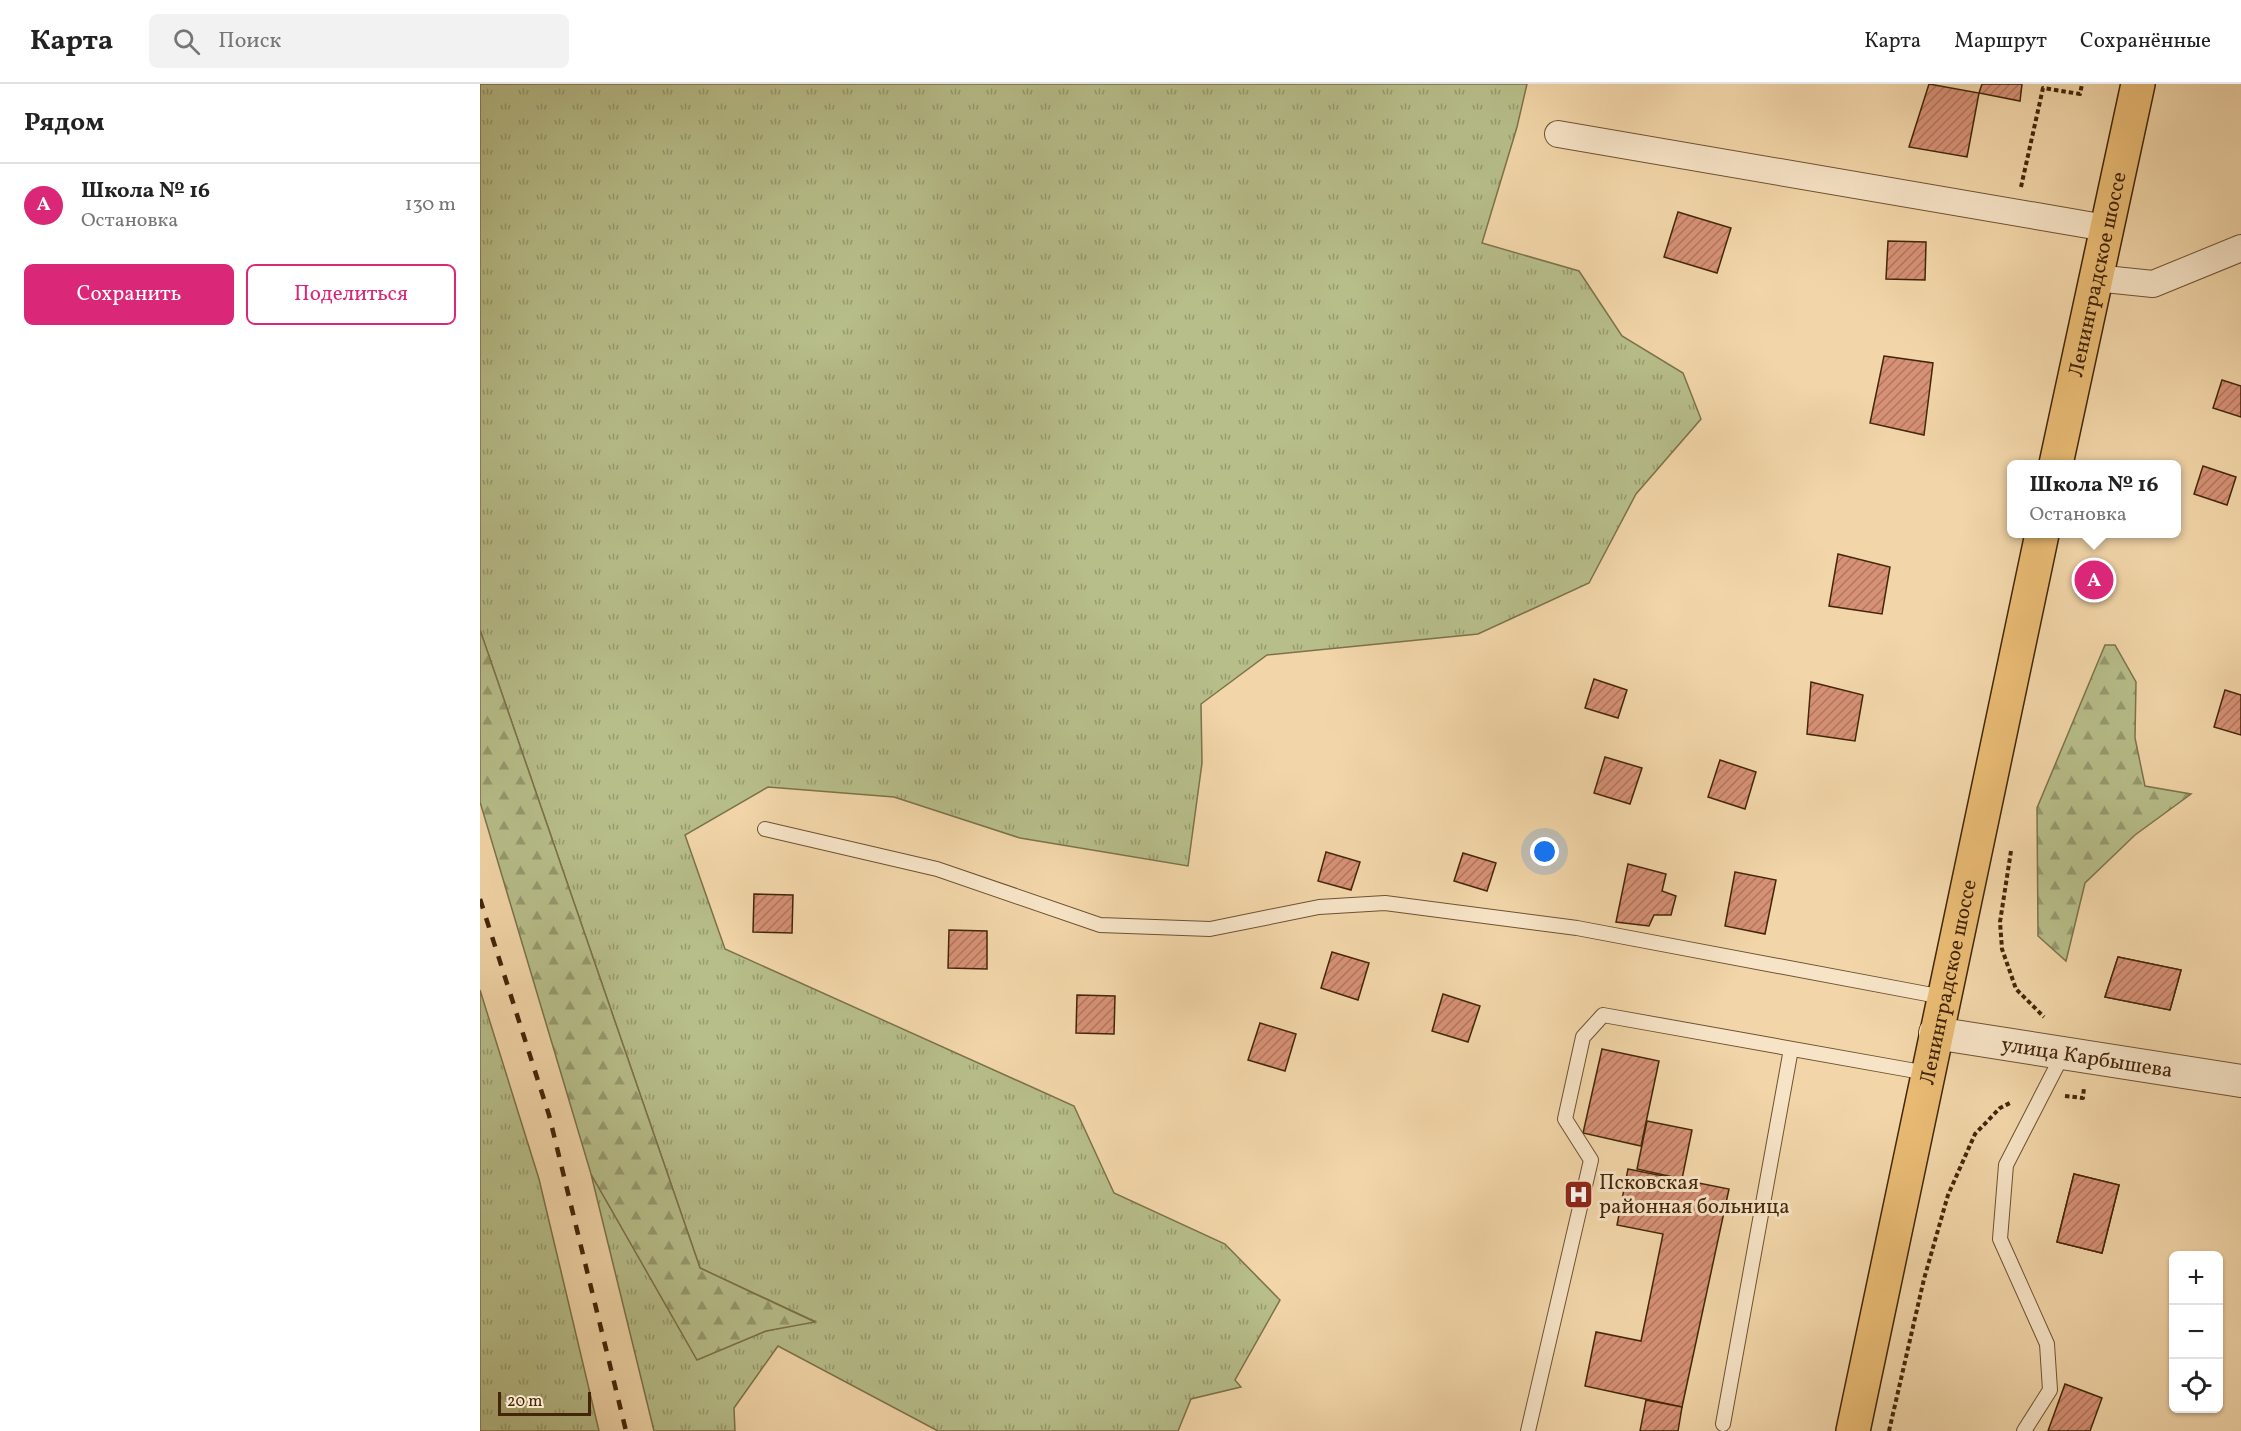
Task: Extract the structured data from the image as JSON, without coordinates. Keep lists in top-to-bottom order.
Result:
{
  "streets": {
    "highway": ["Ленинградское шоссе"],
    "street": ["улица Карбышева"]
  },
  "crossings": [
    ["Ленинградское шоссе", "улица Карбышева"]
  ],
  "places": {
    "hospital": ["Псковская районная больница"]
  },
  "scale_bar": "20 m",
  "page": {
    "header": "Карта",
    "search": "Поиск",
    "nav": ["Карта", "Маршрут", "Сохранённые"],
    "heading": "Рядом",
    "list": [
      {
        "mark": "A",
        "name": "Школа № 16",
        "note": "Остановка",
        "value": "130 m"
      }
    ],
    "buttons": ["Сохранить", "Поделиться"],
    "popup": ["Школа № 16", "Остановка"],
    "pins": "A",
    "map_buttons": ["+", "−"],
    "scale": "20 m"
  }
}
